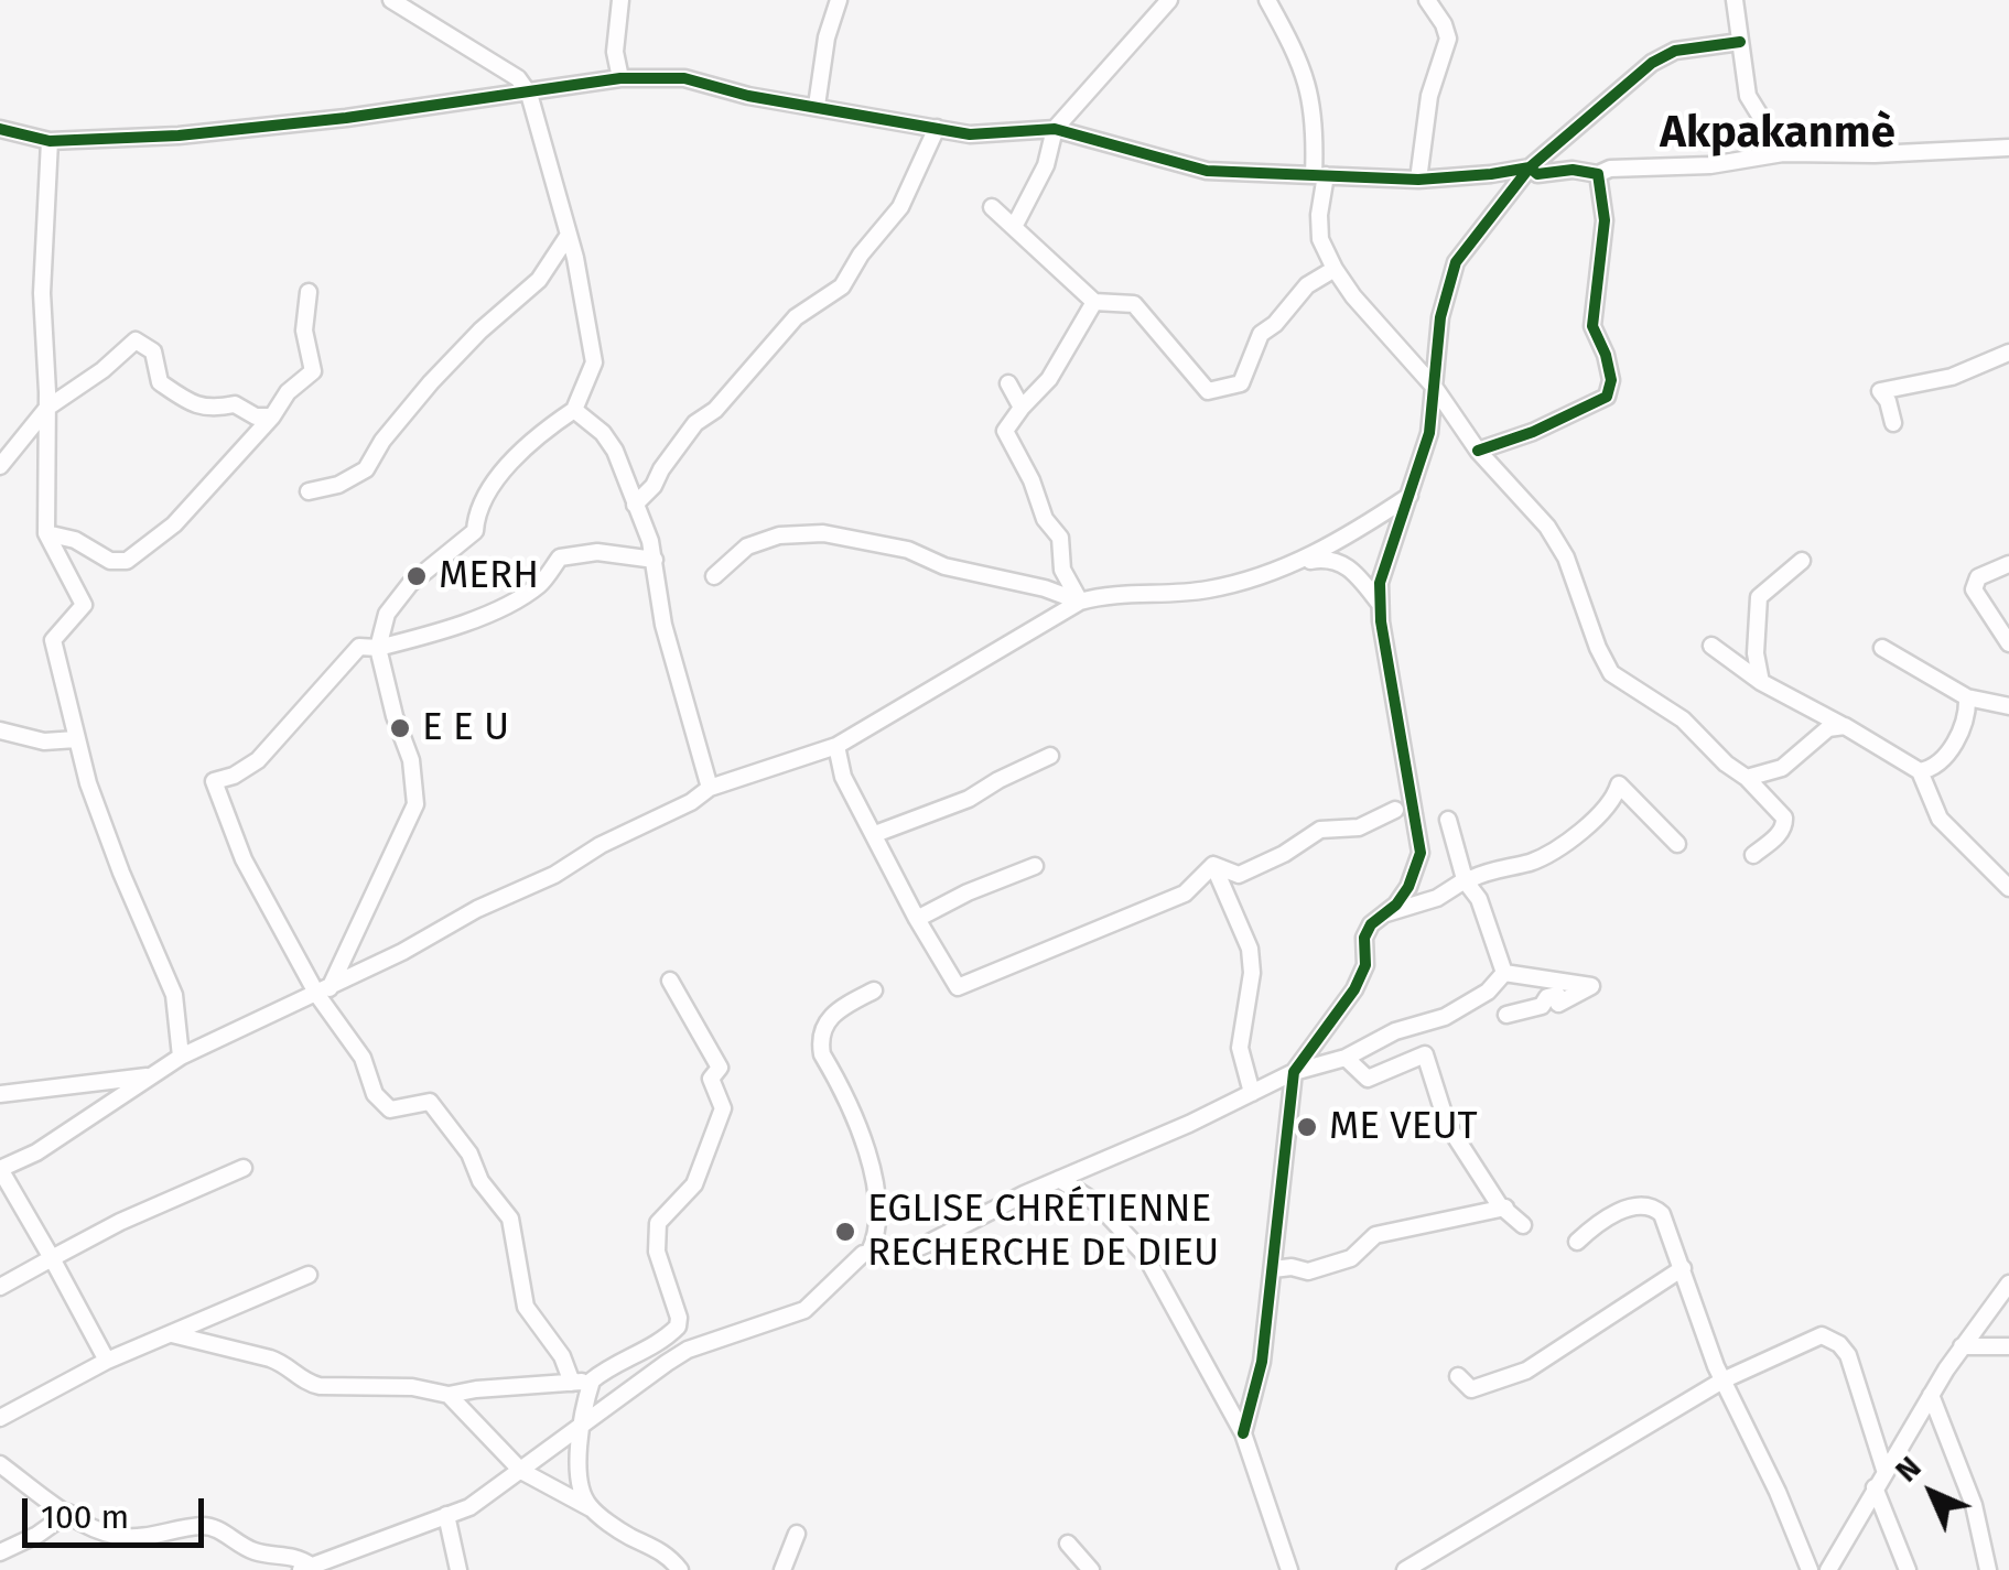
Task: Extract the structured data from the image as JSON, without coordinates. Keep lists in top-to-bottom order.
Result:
{
  "districts": ["Akpakanmè"],
  "places": [
    "MERH",
    "E E U",
    "ME VEUT",
    "EGLISE CHRÉTIENNE RECHERCHE DE DIEU"
  ],
  "scale_bar": "100 m",
  "north": "top left"
}
